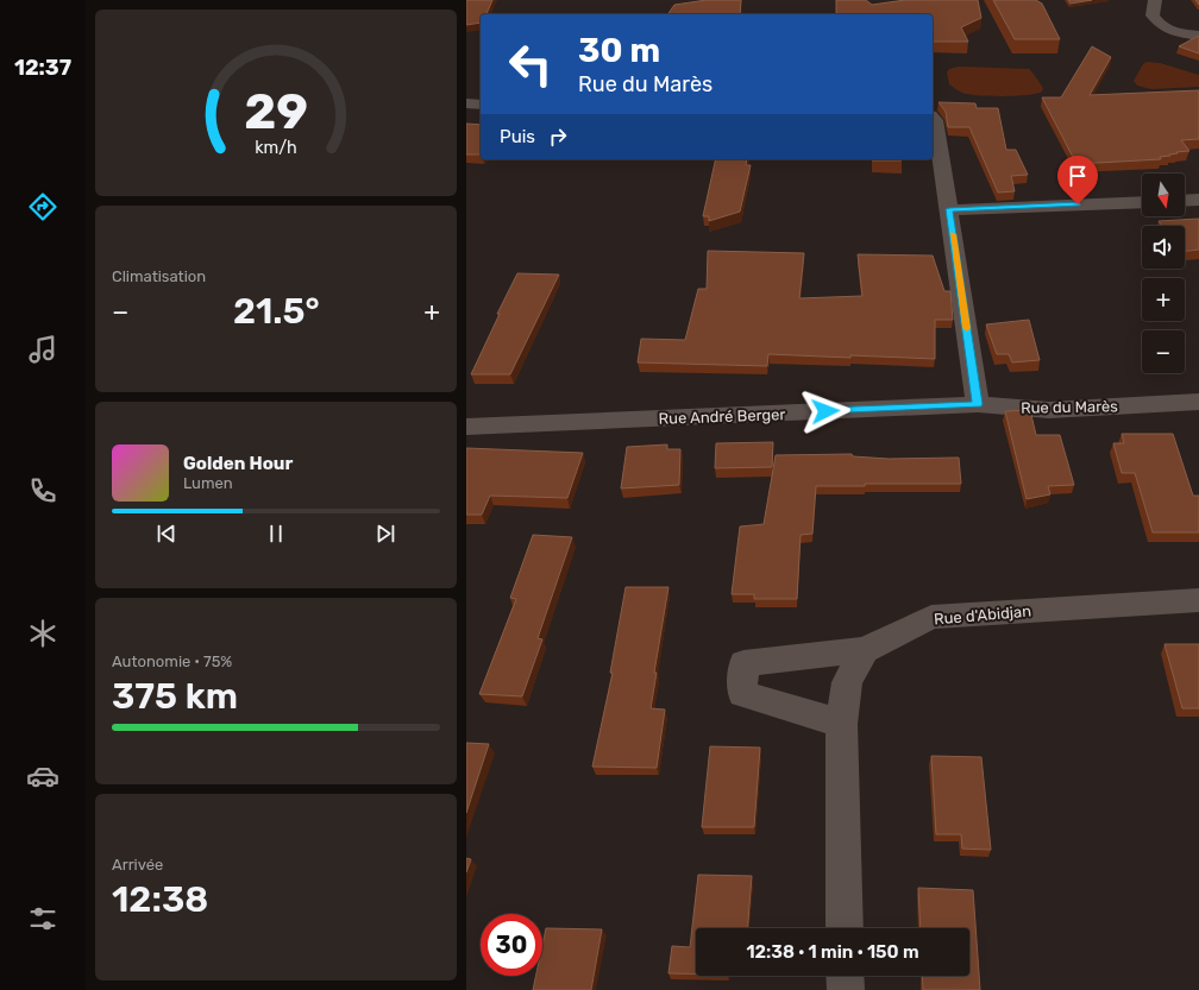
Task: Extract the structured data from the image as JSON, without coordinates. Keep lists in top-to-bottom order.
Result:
{
  "streets": {
    "street": ["Rue du Marès", "Rue André Berger", "Rue d'Abidjan"]
  },
  "crossings": [
    ["Rue du Marès", "Rue André Berger"]
  ],
  "north": "bottom",
  "page": {
    "tabs": "12:37",
    "turn": ["30 m", "Rue du Marès"],
    "then": "Puis",
    "map_buttons": ["+", "−"],
    "tile": [
      "Climatisation",
      ["Autonomie · 75%", "375 km"],
      ["Arrivée", "12:38"]
    ],
    "heat": ["−", "21.5°", "+"],
    "song": ["Golden Hour", "Lumen"],
    "limit": "30",
    "trip": "12:38 · 1 min · 150 m",
    "gauge": ["29", "km/h"]
  }
}
